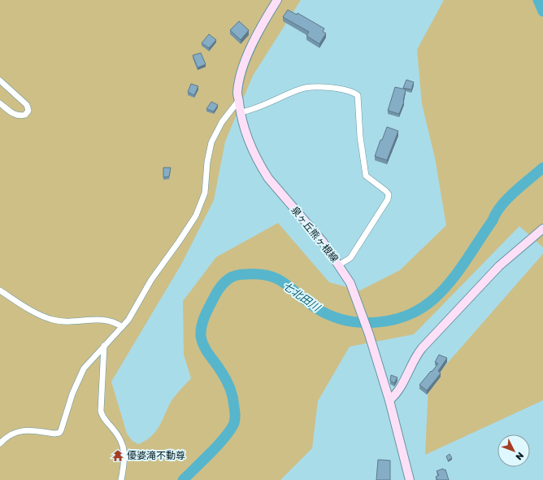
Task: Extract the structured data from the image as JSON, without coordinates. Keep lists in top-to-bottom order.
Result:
{
  "streets": {
    "main road": ["泉ヶ丘熊ヶ根線"]
  },
  "water": ["七北田川"],
  "places": {
    "temple": ["優婆滝不動尊"]
  },
  "north": "bottom right"
}
